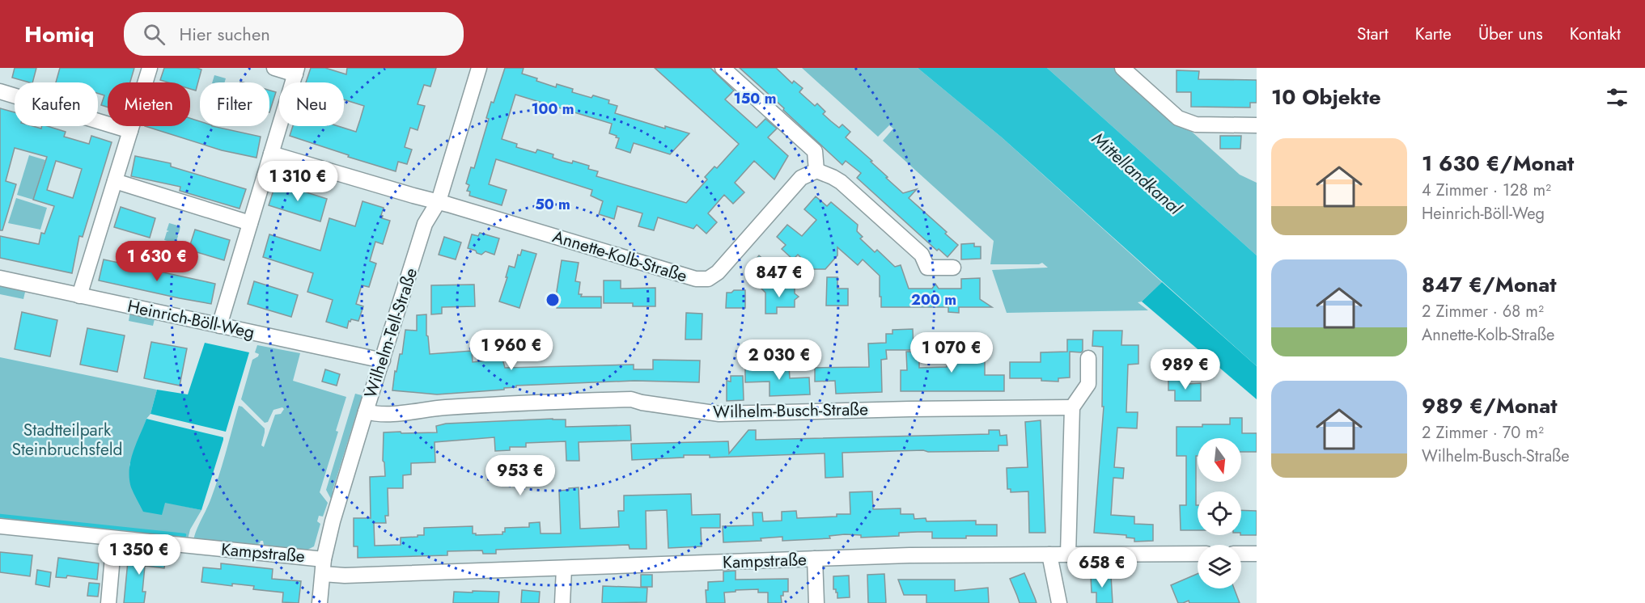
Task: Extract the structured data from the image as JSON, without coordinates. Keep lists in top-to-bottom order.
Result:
{
  "streets": {
    "street": [
      "Annette-Kolb-Straße",
      "Heinrich-Böll-Weg",
      "Wilhelm-Tell-Straße",
      "Wilhelm-Busch-Straße",
      "Kampstraße"
    ]
  },
  "crossings": [
    ["Annette-Kolb-Straße", "Wilhelm-Tell-Straße"],
    ["Heinrich-Böll-Weg", "Wilhelm-Tell-Straße"],
    ["Wilhelm-Tell-Straße", "Wilhelm-Busch-Straße"],
    ["Wilhelm-Tell-Straße", "Kampstraße"]
  ],
  "water": ["Mittellandkanal"],
  "parks": ["Stadtteilpark Steinbruchsfeld"],
  "north": "bottom",
  "page": {
    "header": "Homiq",
    "search": "Hier suchen",
    "nav": [
      "Start",
      "Karte",
      "Über uns",
      "Kontakt"
    ],
    "heading": "10 Objekte",
    "chip": [
      "Kaufen",
      "Mieten",
      "Filter",
      "Neu"
    ],
    "list": [
      {
        "name": "1 630 €/Monat",
        "note": "4 Zimmer · 128 m² · Heinrich-Böll-Weg"
      },
      {
        "name": "847 €/Monat",
        "note": "2 Zimmer · 68 m² · Annette-Kolb-Straße"
      },
      {
        "name": "989 €/Monat",
        "note": "2 Zimmer · 70 m² · Wilhelm-Busch-Straße"
      }
    ],
    "price": [
      "1 310 €",
      "1 630 €",
      "847 €",
      "1 960 €",
      "1 070 €",
      "2 030 €",
      "989 €",
      "953 €",
      "1 350 €",
      "658 €"
    ]
  },
  "rings": [
    "150 m",
    "100 m",
    "50 m",
    "200 m"
  ]
}
